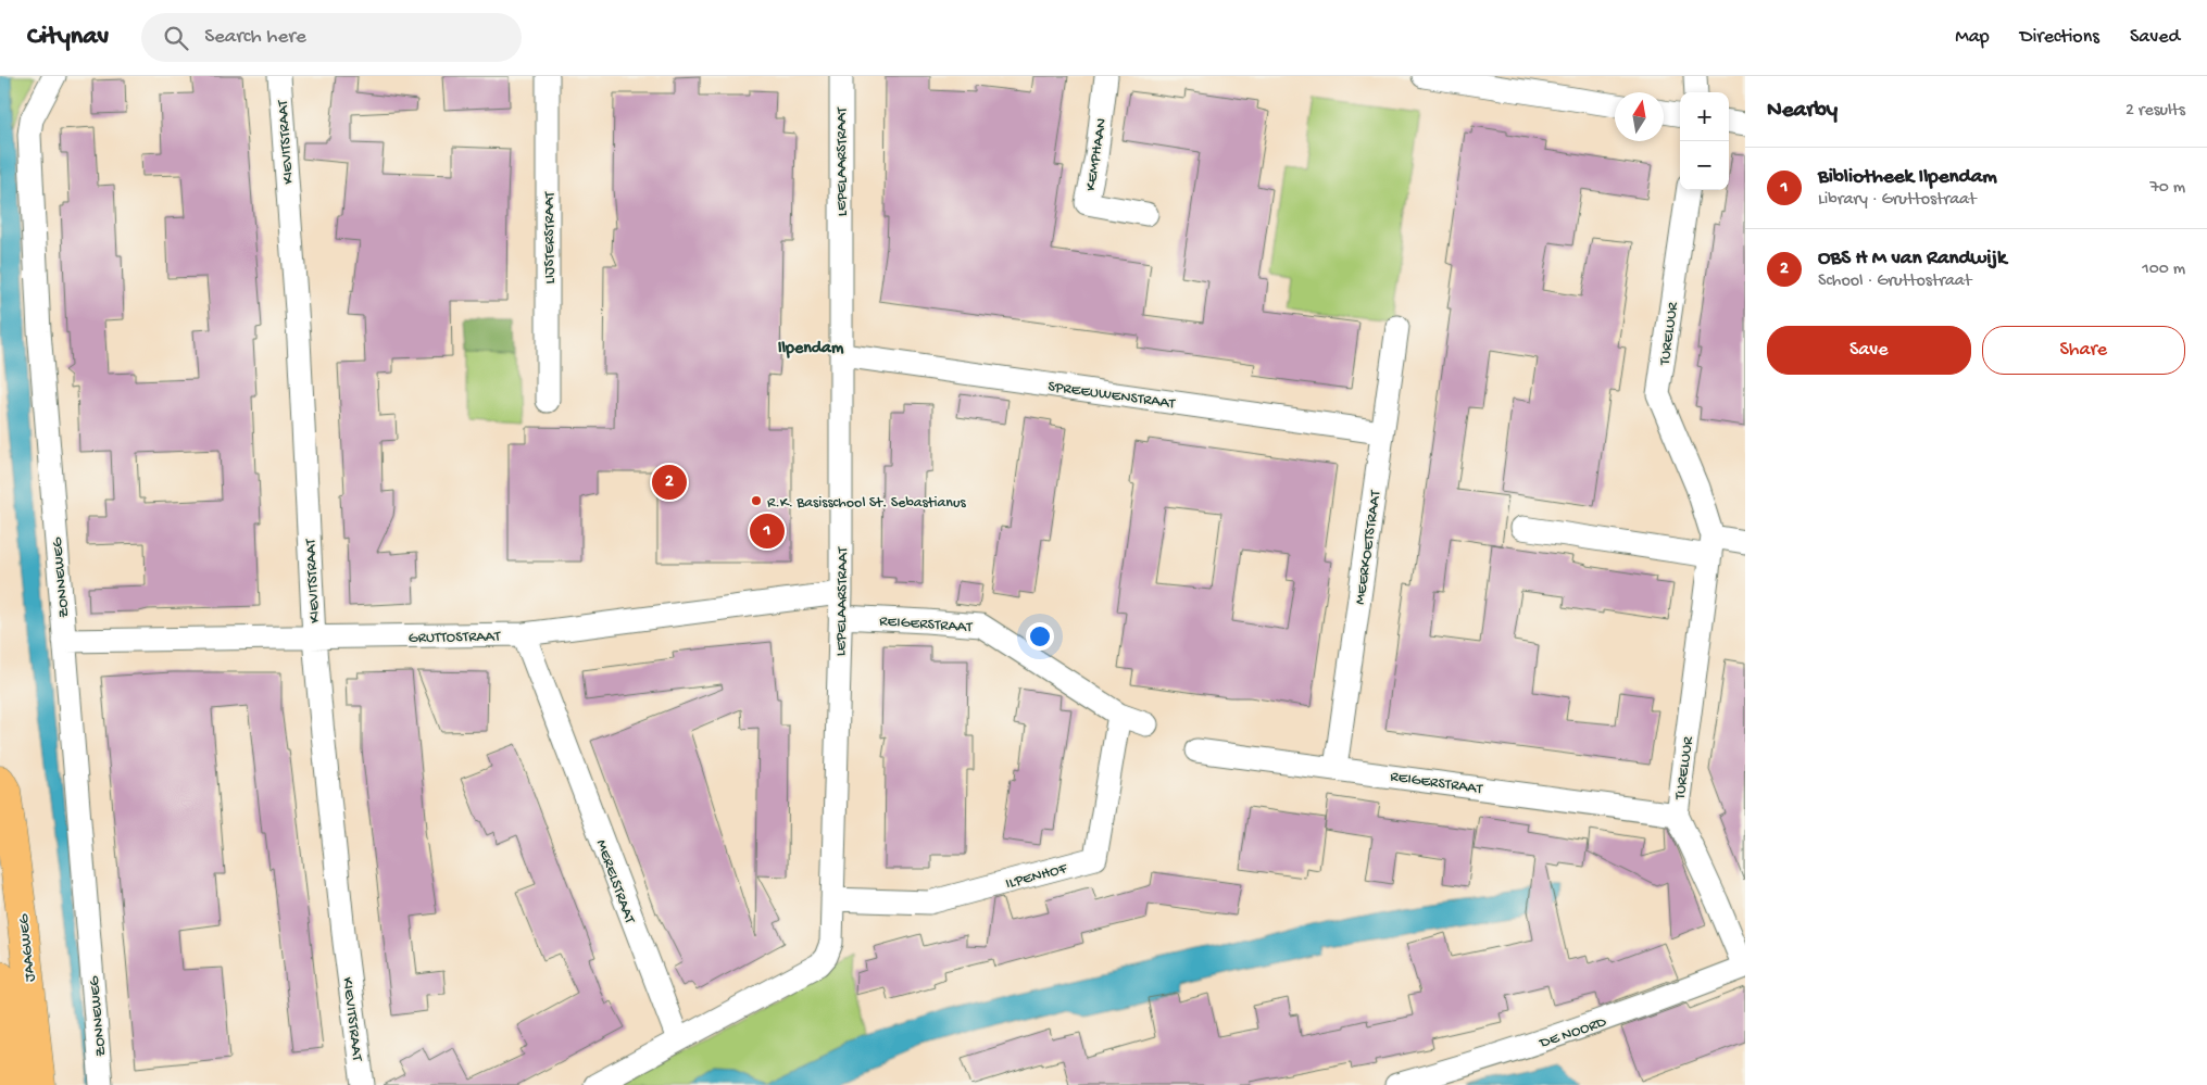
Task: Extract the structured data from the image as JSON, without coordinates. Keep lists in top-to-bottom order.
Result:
{
  "streets": {
    "main road": ["JAAGWEG"],
    "street": [
      "KIEVITSTRAAT",
      "KEMPHAAN",
      "LEPELAARSTRAAT",
      "LIJSTERSTRAAT",
      "TURELUUR",
      "SPREEUWENSTRAAT",
      "MEERKOETSTRAAT",
      "ZONNEWEG",
      "REIGERSTRAAT",
      "GRUTTOSTRAAT",
      "ILPENHOF",
      "MERELSTRAAT",
      "DE NOORD"
    ]
  },
  "crossings": [
    ["KIEVITSTRAAT", "GRUTTOSTRAAT"],
    ["LEPELAARSTRAAT", "SPREEUWENSTRAAT"],
    ["LEPELAARSTRAAT", "REIGERSTRAAT"],
    ["LEPELAARSTRAAT", "GRUTTOSTRAAT"],
    ["LEPELAARSTRAAT", "ILPENHOF"],
    ["LEPELAARSTRAAT", "MERELSTRAAT"],
    ["TURELUUR", "REIGERSTRAAT"],
    ["TURELUUR", "DE NOORD"],
    ["SPREEUWENSTRAAT", "MEERKOETSTRAAT"],
    ["MEERKOETSTRAAT", "REIGERSTRAAT"],
    ["ZONNEWEG", "GRUTTOSTRAAT"],
    ["REIGERSTRAAT", "ILPENHOF"],
    ["GRUTTOSTRAAT", "MERELSTRAAT"]
  ],
  "districts": ["Ilpendam"],
  "places": ["R.K. Basisschool St. Sebastianus"],
  "north": "top",
  "page": {
    "header": "Citynav",
    "search": "Search here",
    "nav": ["Map", "Directions", "Saved"],
    "heading": ["Nearby", "2 results"],
    "map_buttons": ["+", "−"],
    "list": [
      {
        "mark": "1",
        "name": "Bibliotheek Ilpendam",
        "note": "Library · Gruttostraat",
        "value": "70 m"
      },
      {
        "mark": "2",
        "name": "OBS H M van Randwijk",
        "note": "School · Gruttostraat",
        "value": "100 m"
      }
    ],
    "buttons": ["Save", "Share"],
    "pins": ["2", "1"]
  }
}
